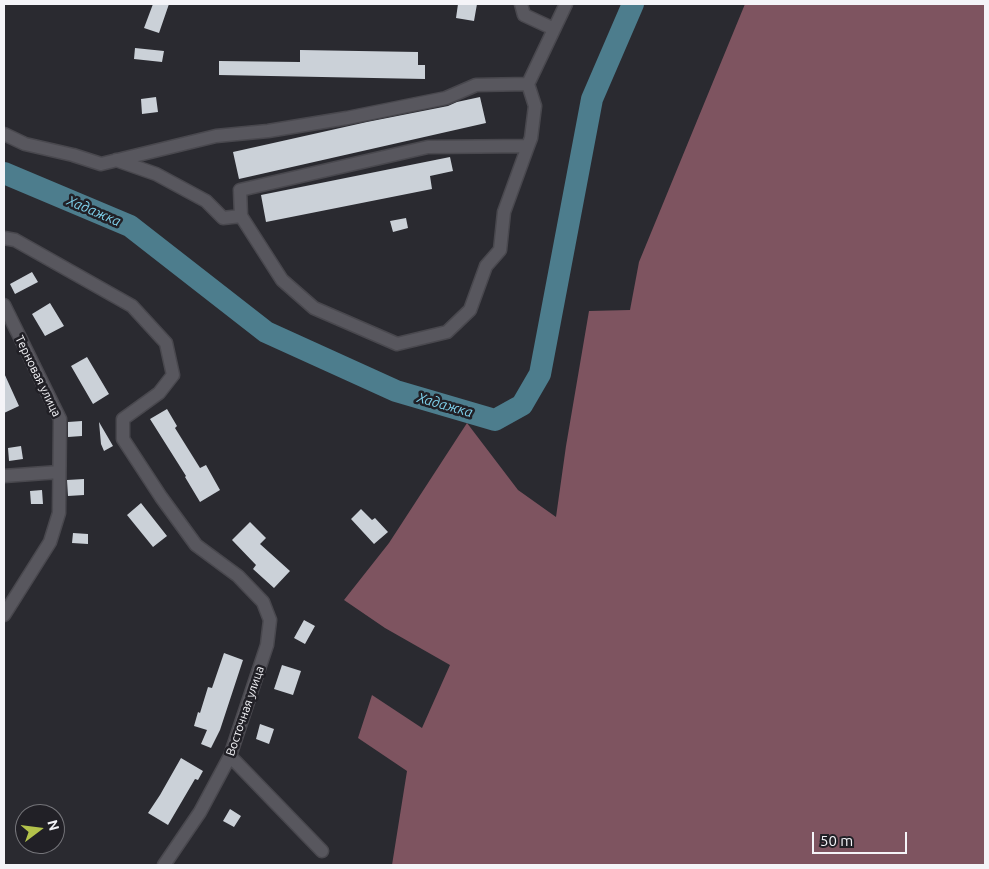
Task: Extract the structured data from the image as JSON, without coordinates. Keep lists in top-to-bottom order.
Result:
{
  "streets": {
    "street": ["Терновая улица", "Восточная улица"]
  },
  "water": ["Хадажка"],
  "scale_bar": "50 m",
  "north": "right"
}
